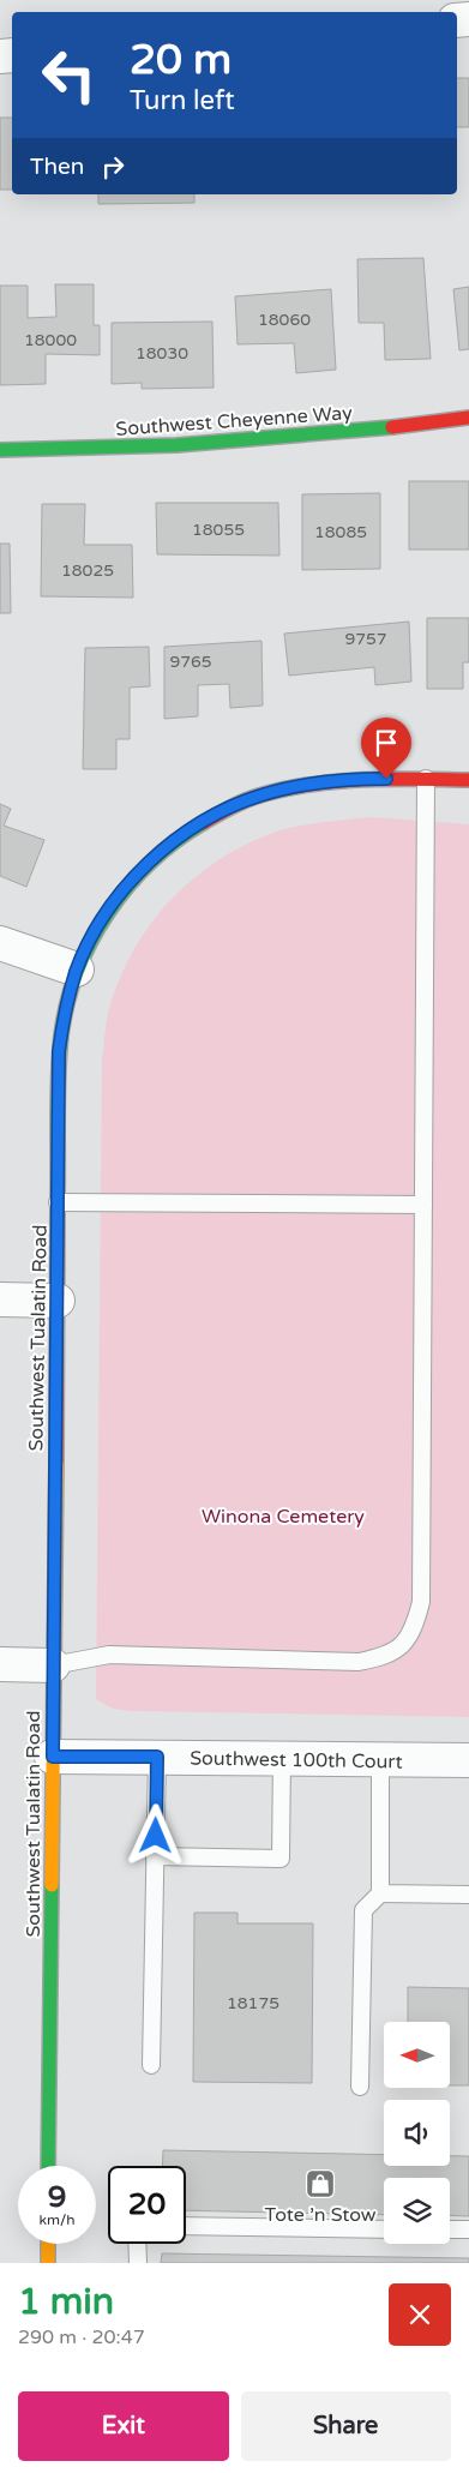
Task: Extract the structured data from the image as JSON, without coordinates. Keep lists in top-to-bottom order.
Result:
{
  "streets": {
    "main road": ["Southwest Cheyenne Way", "Southwest Tualatin Road"],
    "street": ["Southwest 100th Court"]
  },
  "crossings": [
    ["Southwest Tualatin Road", "Southwest 100th Court"]
  ],
  "parks": ["Winona Cemetery"],
  "places": {
    "shop": ["Tote ’n Stow"]
  },
  "house_numbers": [
    "18060",
    "18000",
    "18030",
    "18055",
    "18085",
    "18025",
    "9757",
    "9765",
    "18175"
  ],
  "north": "left",
  "page": {
    "turn": ["20 m", "Turn left"],
    "then": "Then",
    "speed": "9 km/h",
    "limit": "20",
    "heading": ["1 min", "290 m · 20:47"],
    "buttons": ["Exit", "Share"]
  }
}
